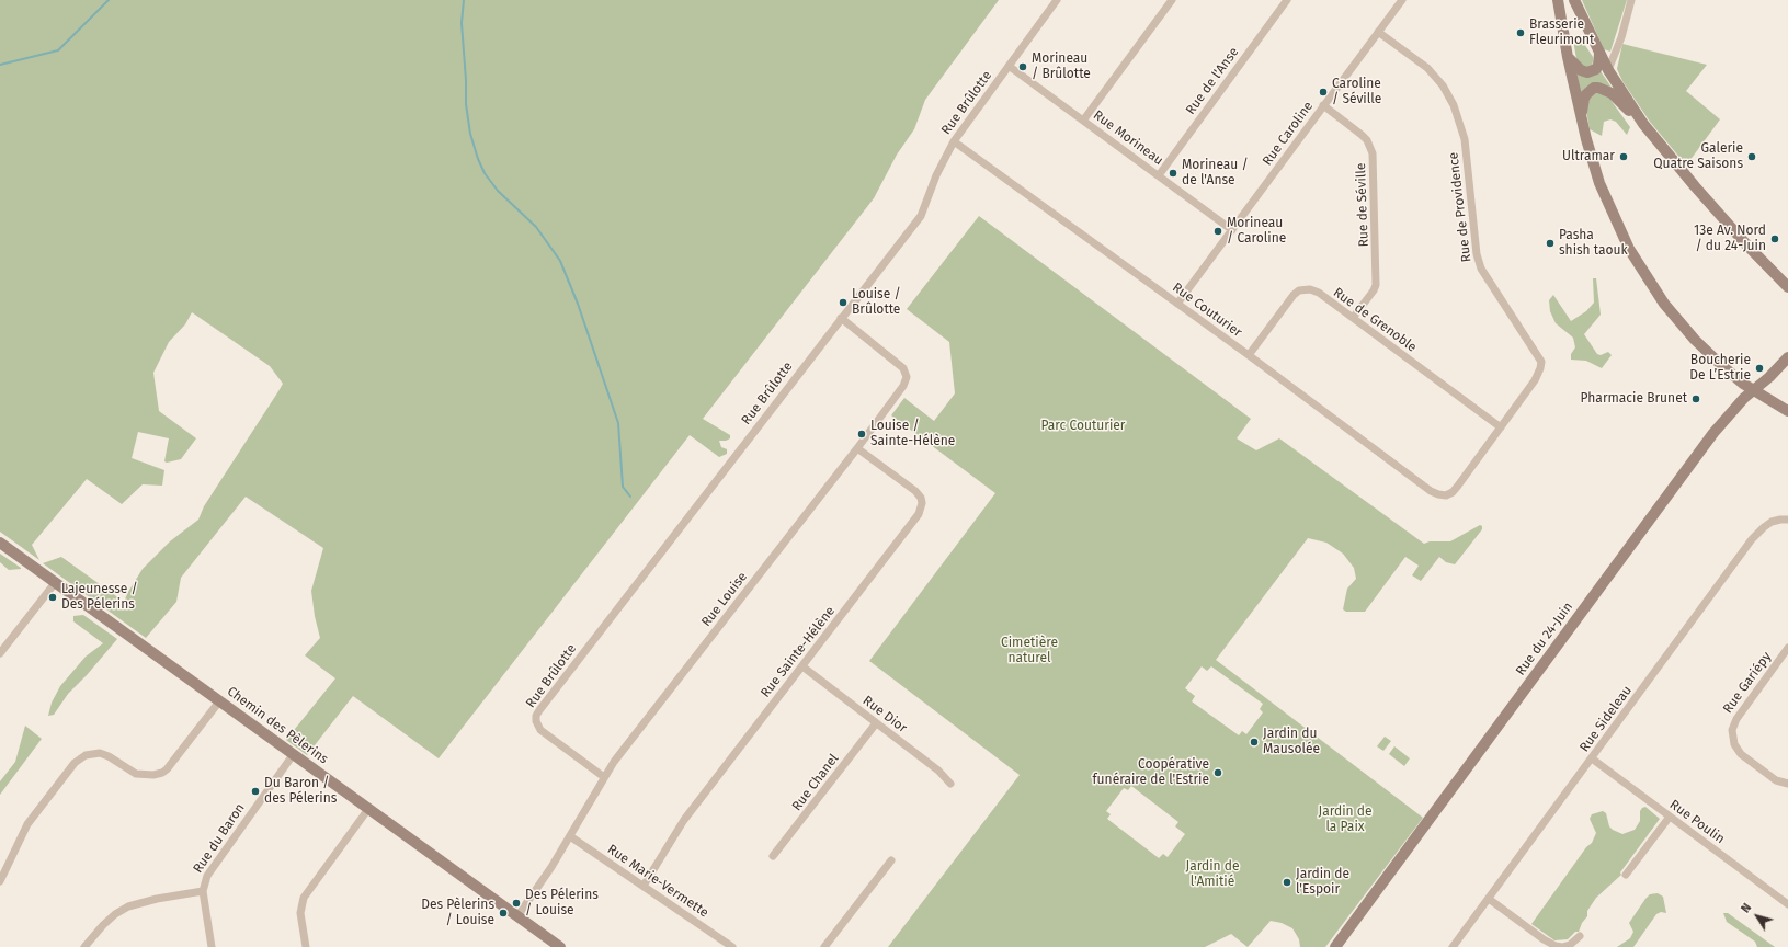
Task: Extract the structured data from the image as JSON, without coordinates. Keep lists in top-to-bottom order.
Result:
{
  "streets": {
    "street": [
      "Rue de l'Anse",
      "Rue Brûlotte",
      "Rue Caroline",
      "Rue Morineau",
      "Rue de Séville",
      "Rue de Providence",
      "Rue Couturier",
      "Rue de Grenoble",
      "Rue Louise",
      "Rue du 24-Juin",
      "Rue Sainte-Hélène",
      "Rue Gariépy",
      "Rue Dior",
      "Rue Sideleau",
      "Chemin des Pèlerins",
      "Rue Chanel",
      "Rue Poulin",
      "Rue du Baron",
      "Rue Marie-Vermette"
    ]
  },
  "crossings": [
    ["Rue de l'Anse", "Rue Morineau"],
    ["Rue Brûlotte", "Rue Morineau"],
    ["Rue Brûlotte", "Rue Couturier"],
    ["Rue Brûlotte", "Rue Louise"],
    ["Rue Caroline", "Rue Morineau"],
    ["Rue Caroline", "Rue de Séville"],
    ["Rue Caroline", "Rue de Providence"],
    ["Rue Caroline", "Rue Couturier"],
    ["Rue de Séville", "Rue de Grenoble"],
    ["Rue de Providence", "Rue Couturier"],
    ["Rue de Providence", "Rue de Grenoble"],
    ["Rue Couturier", "Rue de Grenoble"],
    ["Rue Louise", "Rue Sainte-Hélène"],
    ["Rue Louise", "Chemin des Pèlerins"],
    ["Rue Louise", "Rue Marie-Vermette"],
    ["Rue Sainte-Hélène", "Rue Dior"],
    ["Rue Sainte-Hélène", "Rue Marie-Vermette"],
    ["Rue Dior", "Rue Chanel"],
    ["Rue Sideleau", "Rue Poulin"],
    ["Chemin des Pèlerins", "Rue du Baron"]
  ],
  "parks": [
    "Parc Couturier",
    "Cimetière naturel",
    "Jardin de la Paix",
    "Jardin de l'Amitié"
  ],
  "places": [
    "Brasserie Fleurimont",
    "Morineau / Brûlotte",
    "Caroline / Séville",
    "Ultramar",
    "Galerie Quatre Saisons",
    "Morineau / de l'Anse",
    "Morineau / Caroline",
    "13e Av. Nord / du 24-Juin",
    "Pasha shish taouk",
    "Louise / Brûlotte",
    "Boucherie De L’Estrie",
    "Pharmacie Brunet",
    "Louise / Sainte-Hélène",
    "Lajeunesse / Des Pélerins",
    "Jardin du Mausolée",
    "Coopérative funéraire de l'Estrie",
    "Du Baron / des Pélerins",
    "Jardin de l'Espoir",
    "Des Pélerins / Louise",
    "Des Pèlerins / Louise"
  ],
  "north": "top left"
}
